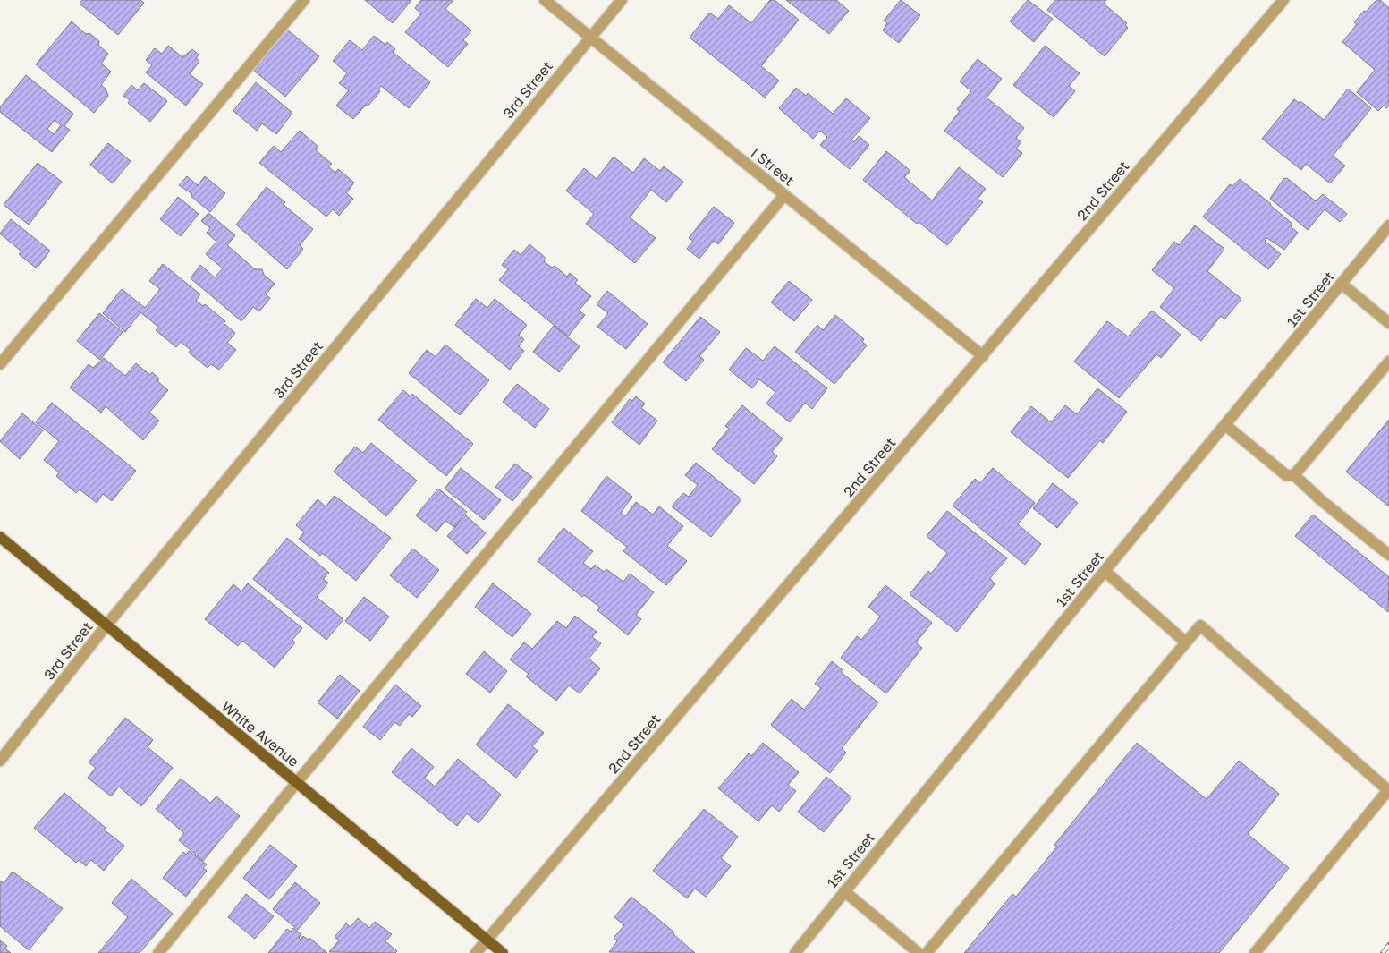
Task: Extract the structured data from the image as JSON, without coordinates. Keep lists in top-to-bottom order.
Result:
{
  "streets": {
    "main road": ["White Avenue"],
    "street": [
      "3rd Street",
      "I Street",
      "2nd Street",
      "1st Street"
    ]
  },
  "crossings": [
    ["3rd Street", "I Street"],
    ["3rd Street", "White Avenue"],
    ["I Street", "2nd Street"],
    ["2nd Street", "White Avenue"]
  ]
}
